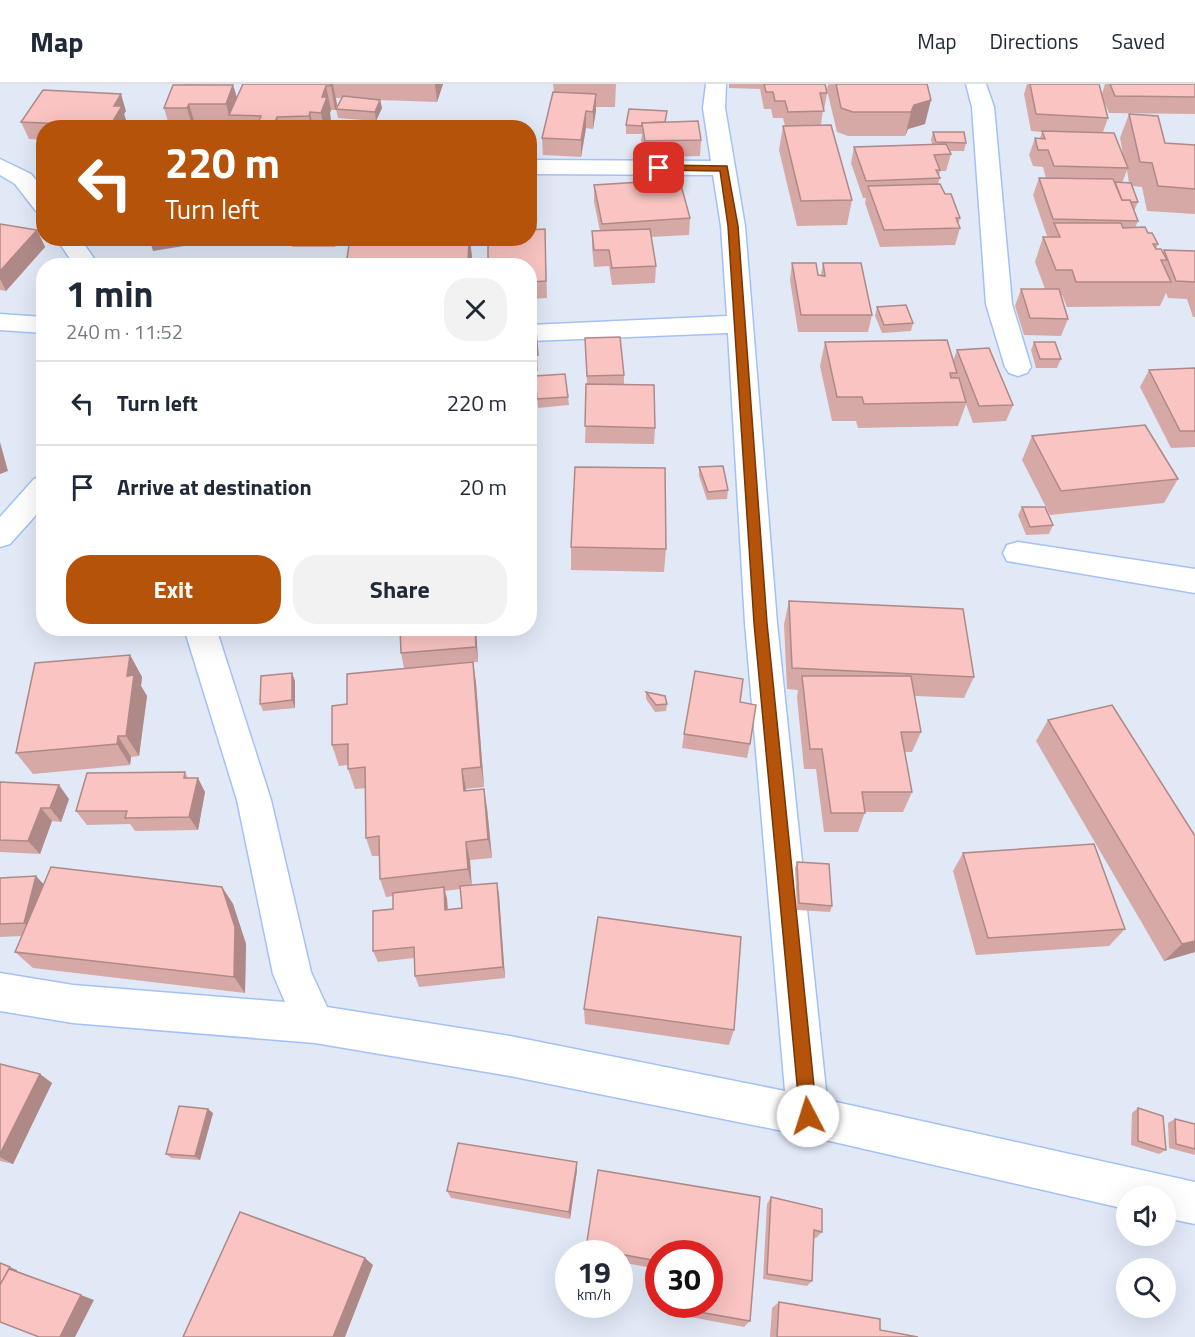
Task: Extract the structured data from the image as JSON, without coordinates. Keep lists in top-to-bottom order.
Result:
{
  "page": {
    "header": "Map",
    "nav": ["Map", "Directions", "Saved"],
    "turn": ["220 m", "Turn left"],
    "heading": ["1 min", "240 m · 11:52"],
    "list": [
      {
        "name": "Turn left",
        "value": "220 m"
      },
      {
        "name": "Arrive at destination",
        "value": "20 m"
      }
    ],
    "buttons": ["Exit", "Share"],
    "speed": "19 km/h",
    "limit": "30"
  }
}
